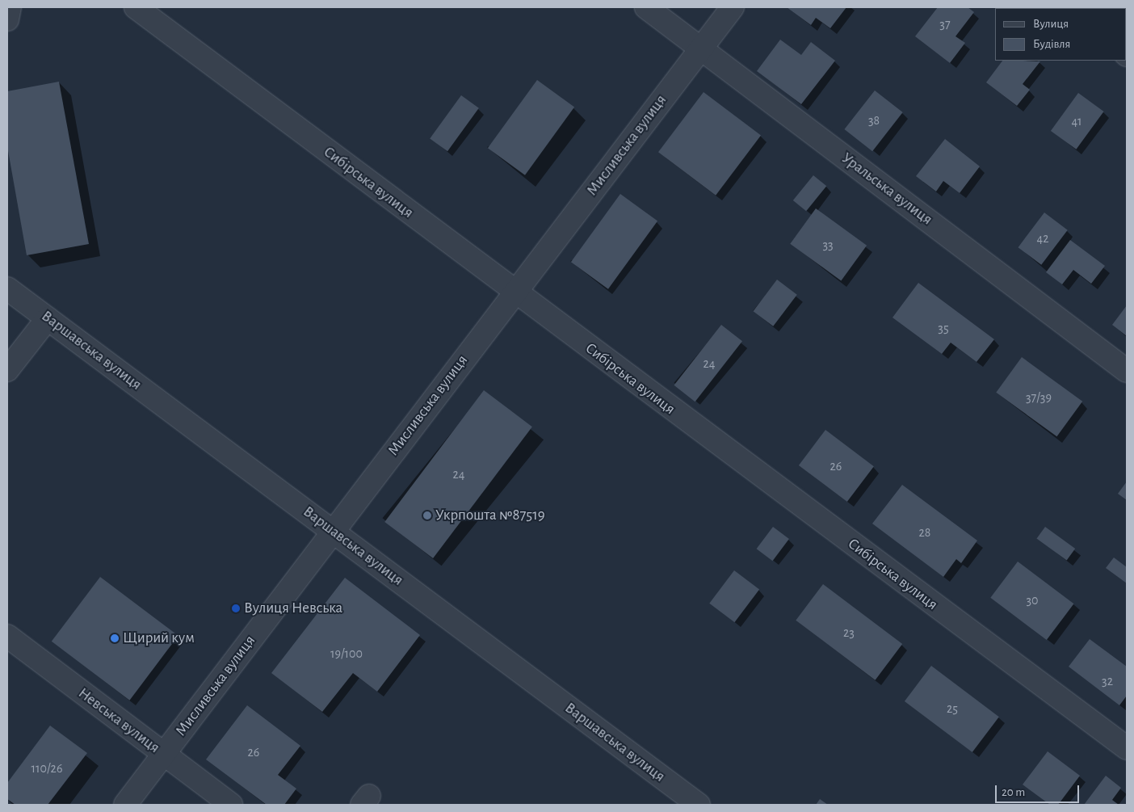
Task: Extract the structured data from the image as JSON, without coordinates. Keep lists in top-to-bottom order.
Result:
{
  "streets": {
    "street": [
      "Мисливська вулиця",
      "Сибірська вулиця",
      "Уральська вулиця",
      "Варшавська вулиця",
      "Невська вулиця"
    ]
  },
  "crossings": [
    ["Мисливська вулиця", "Сибірська вулиця"],
    ["Мисливська вулиця", "Уральська вулиця"],
    ["Мисливська вулиця", "Варшавська вулиця"],
    ["Мисливська вулиця", "Невська вулиця"]
  ],
  "places": ["Укрпошта №87519", "Вулиця Невська", "Щирий кум"],
  "house_numbers": [
    "37",
    "38",
    "41",
    "42",
    "33",
    "35",
    "24",
    "37/39",
    "26",
    "24",
    "28",
    "30",
    "23",
    "19/100",
    "32",
    "25",
    "26",
    "110/26"
  ],
  "legend": ["Вулиця", "Будівля"],
  "scale_bar": "20 m"
}
